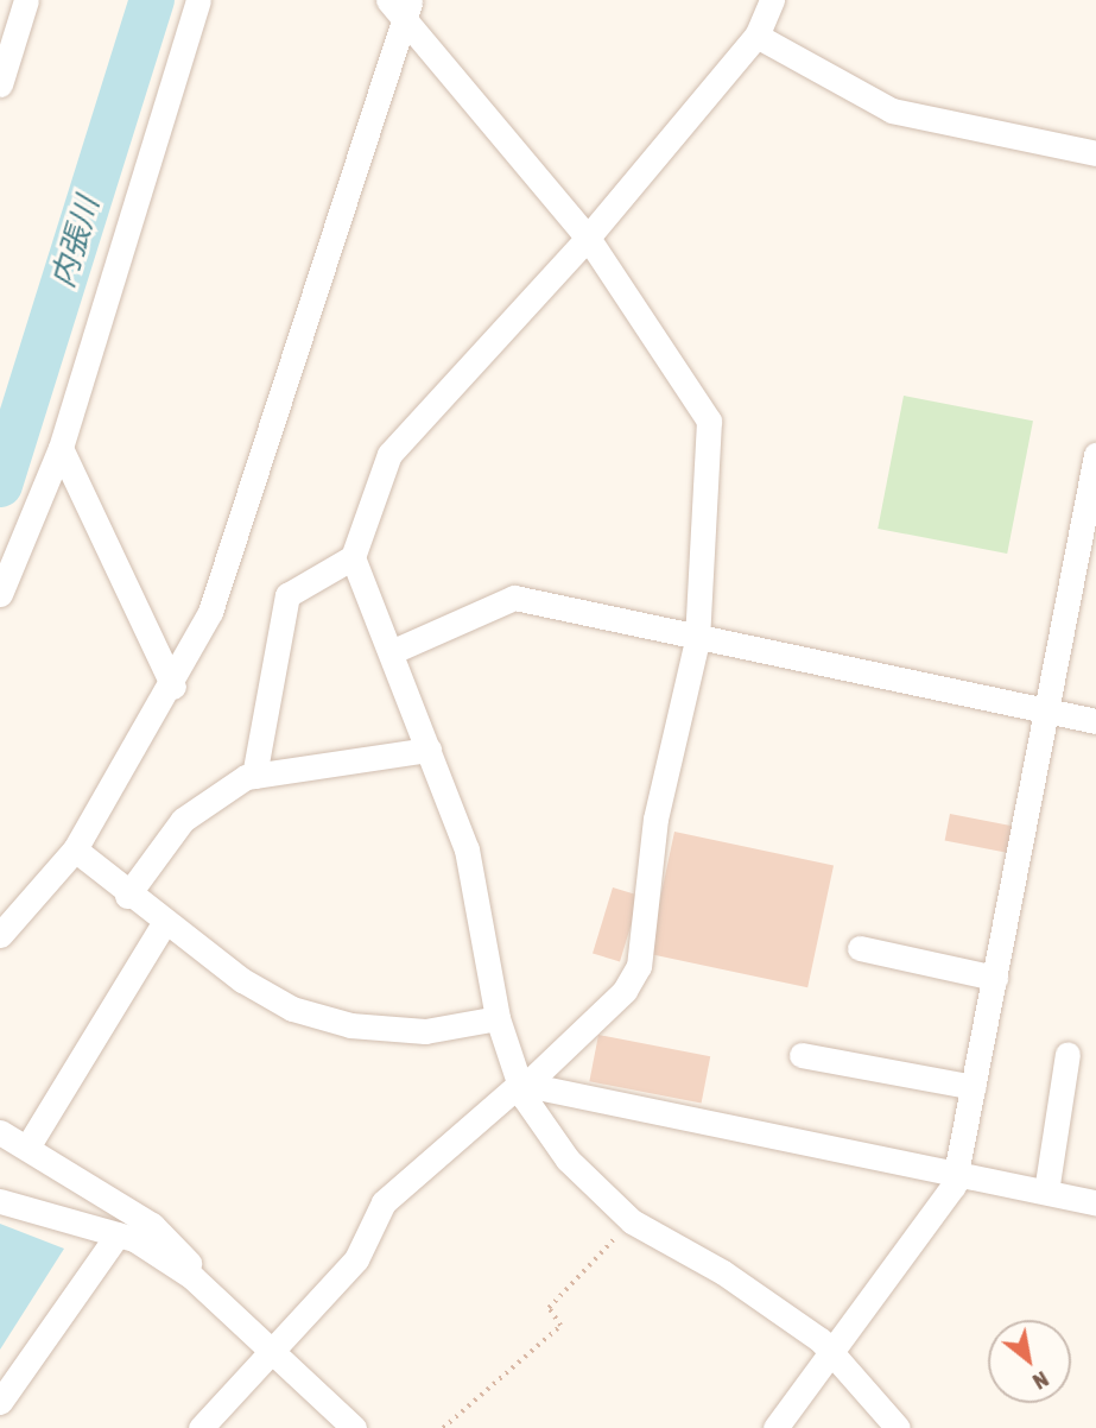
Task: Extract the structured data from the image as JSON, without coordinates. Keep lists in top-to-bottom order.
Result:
{
  "water": ["内張川"],
  "north": "bottom right"
}
